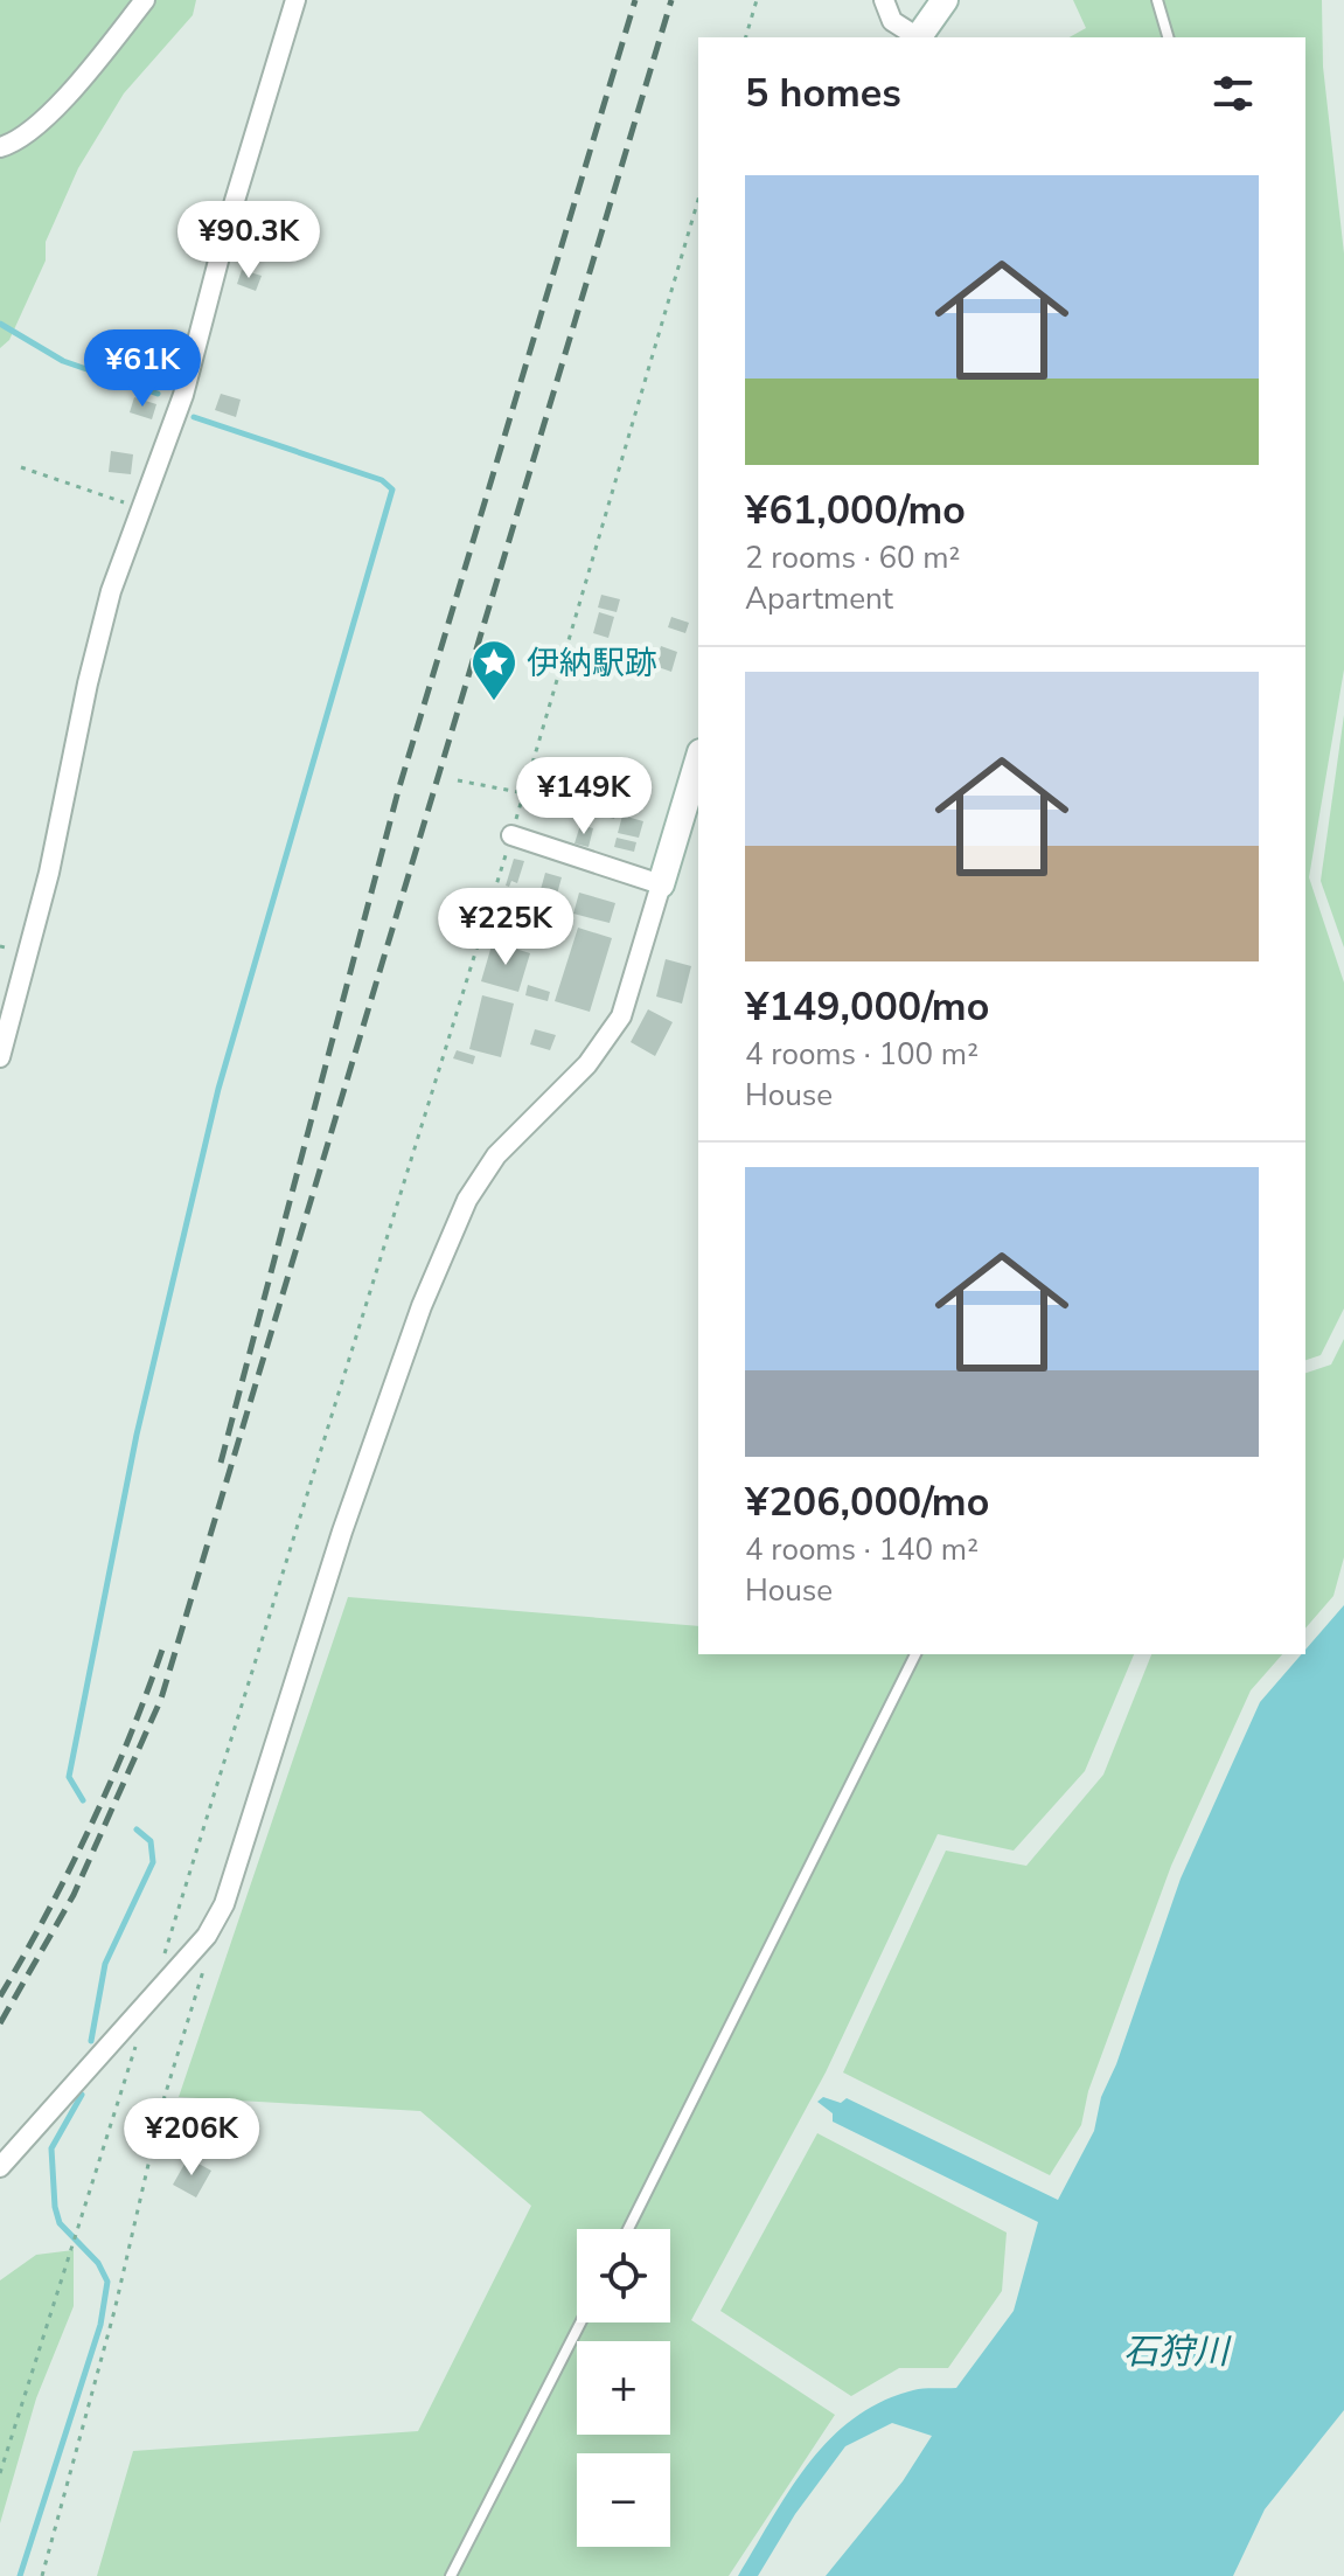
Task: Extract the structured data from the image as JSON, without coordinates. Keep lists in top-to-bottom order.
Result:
{
  "water": ["石狩川"],
  "places": {
    "place": ["伊納駅跡"]
  },
  "page": {
    "heading": "5 homes",
    "list": [
      {
        "name": "¥61,000/mo",
        "note": "2 rooms · 60 m² · Apartment"
      },
      {
        "name": "¥149,000/mo",
        "note": "4 rooms · 100 m² · House"
      },
      {
        "name": "¥206,000/mo",
        "note": "4 rooms · 140 m² · House"
      }
    ],
    "price": [
      "¥90.3K",
      "¥61K",
      "¥149K",
      "¥225K",
      "¥206K"
    ],
    "map_buttons": ["+", "−"]
  }
}
